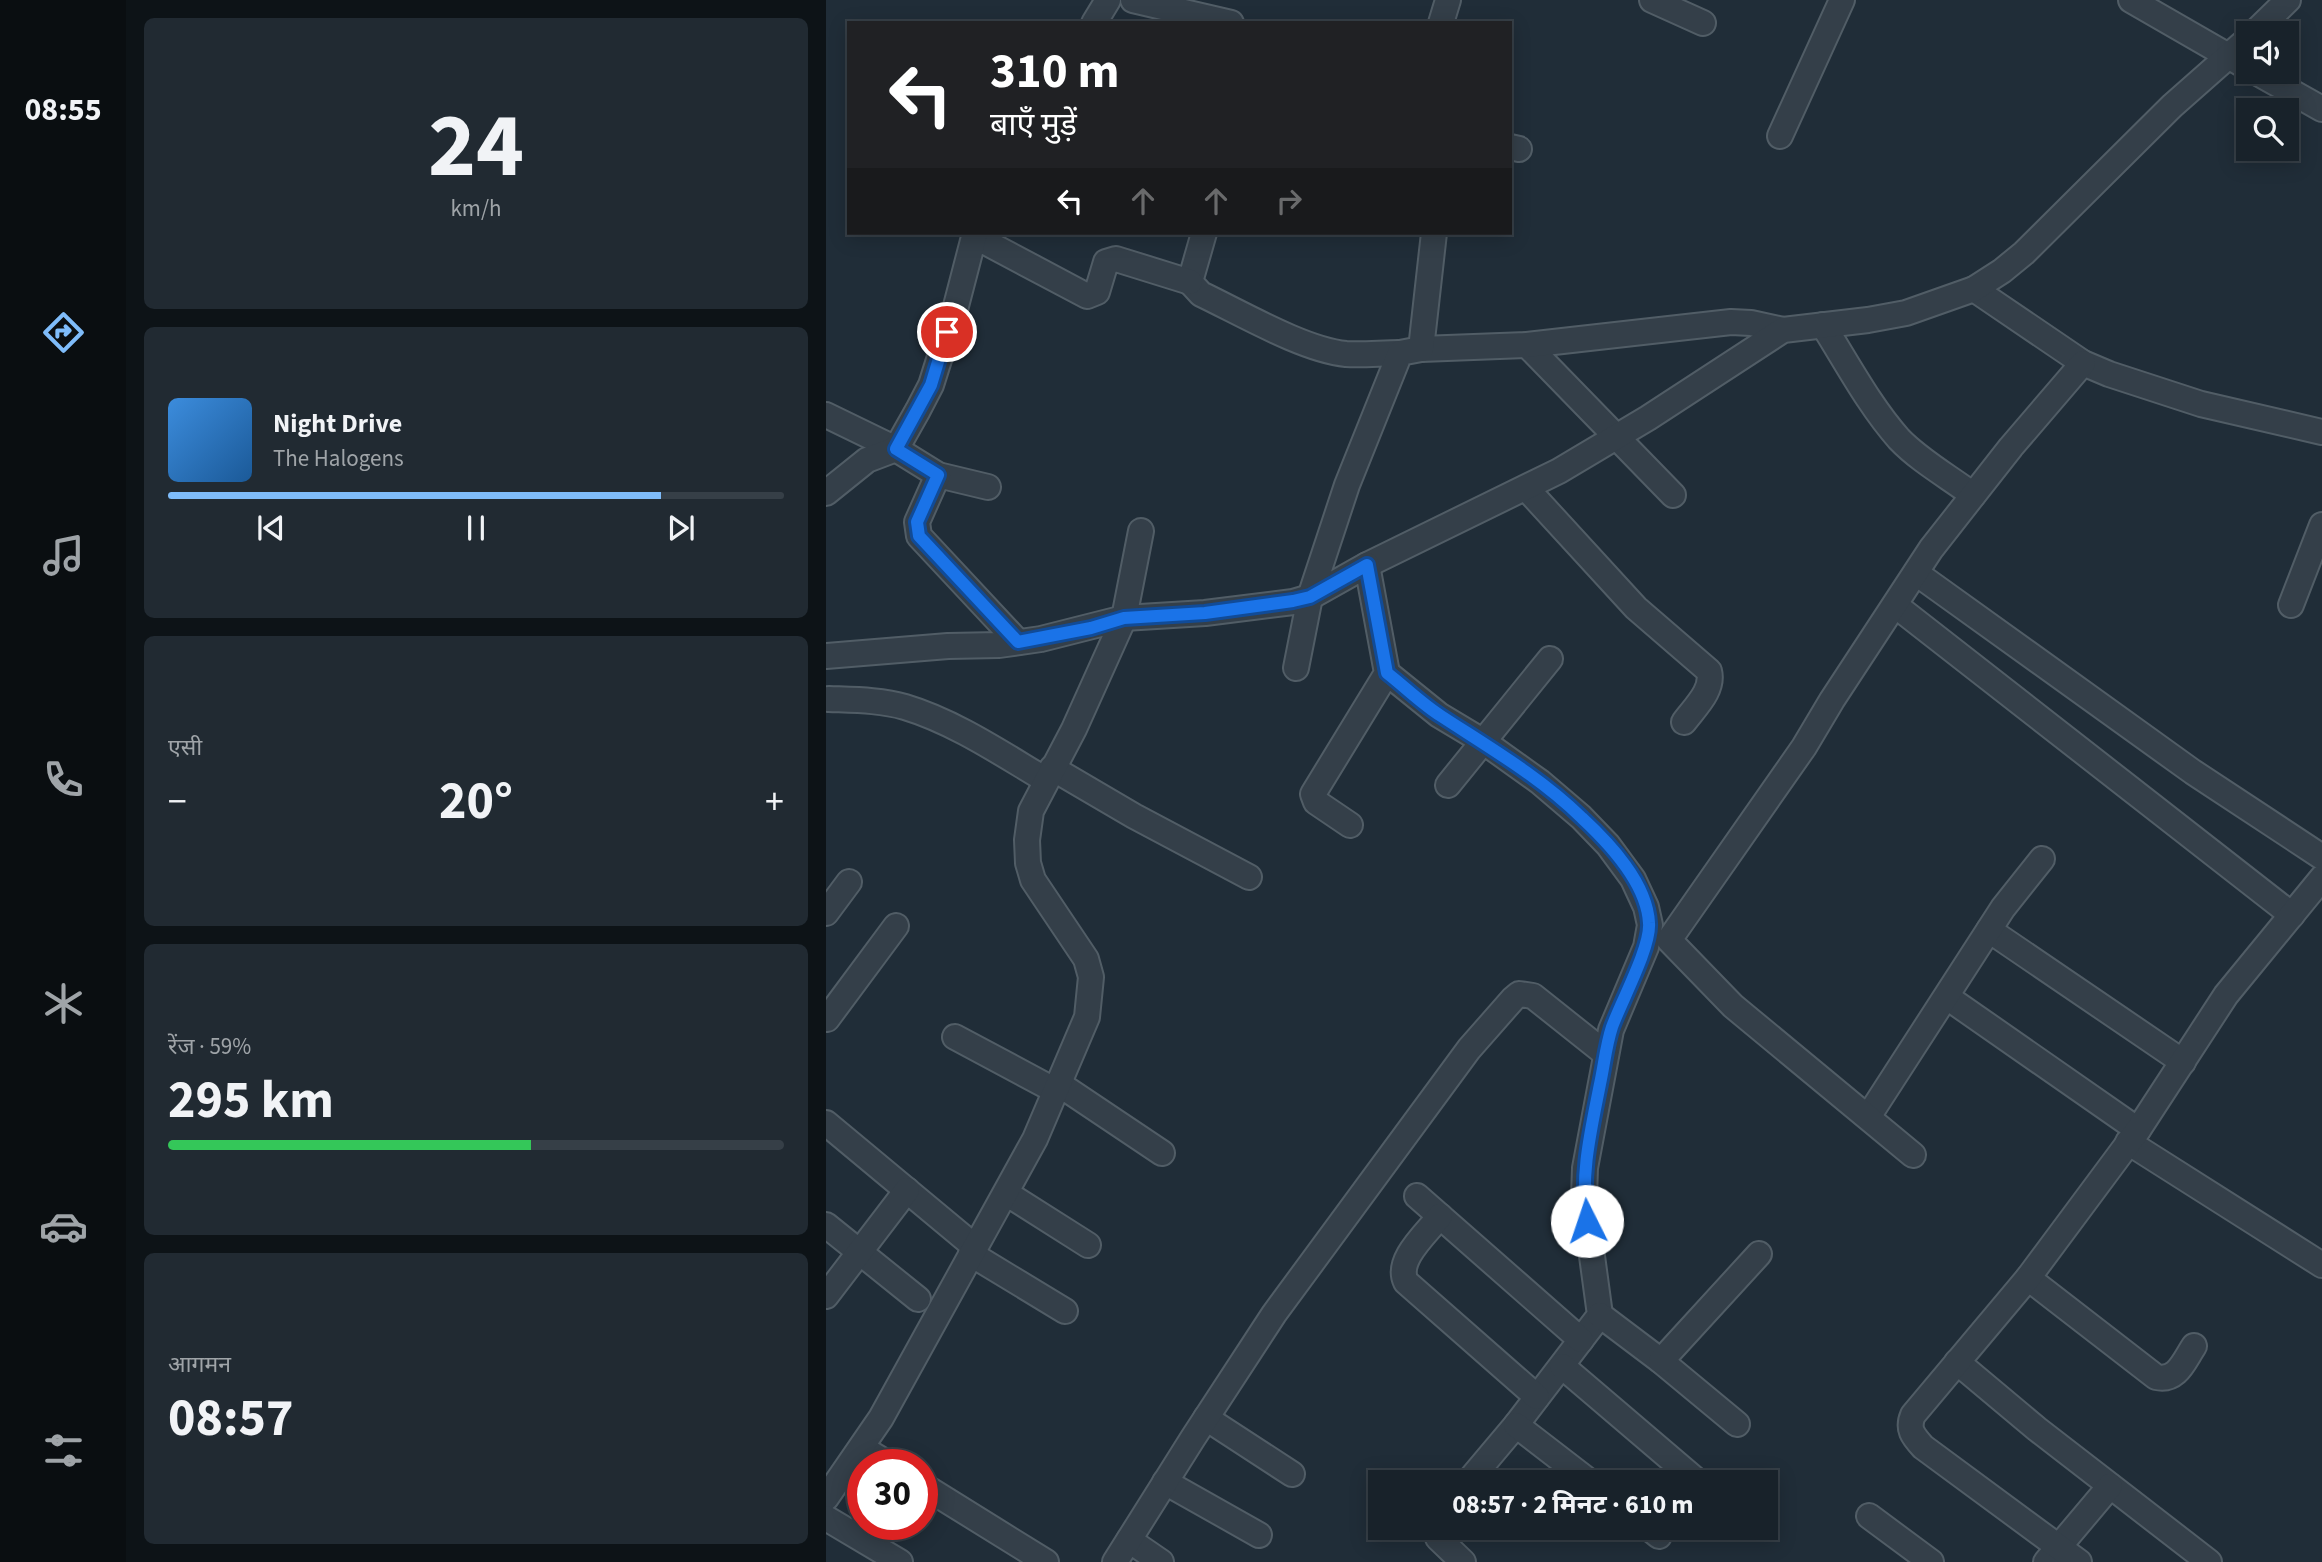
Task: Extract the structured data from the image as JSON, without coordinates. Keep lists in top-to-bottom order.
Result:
{
  "page": {
    "tabs": "08:55",
    "tile": [
      ["24", "km/h"],
      "एसी",
      ["रेंज · 59%", "295 km"],
      ["आगमन", "08:57"]
    ],
    "turn": ["310 m", "बाएँ मुड़ें"],
    "song": ["Night Drive", "The Halogens"],
    "heat": ["−", "20°", "+"],
    "limit": "30",
    "trip": "08:57 · 2 मिनट · 610 m"
  }
}
